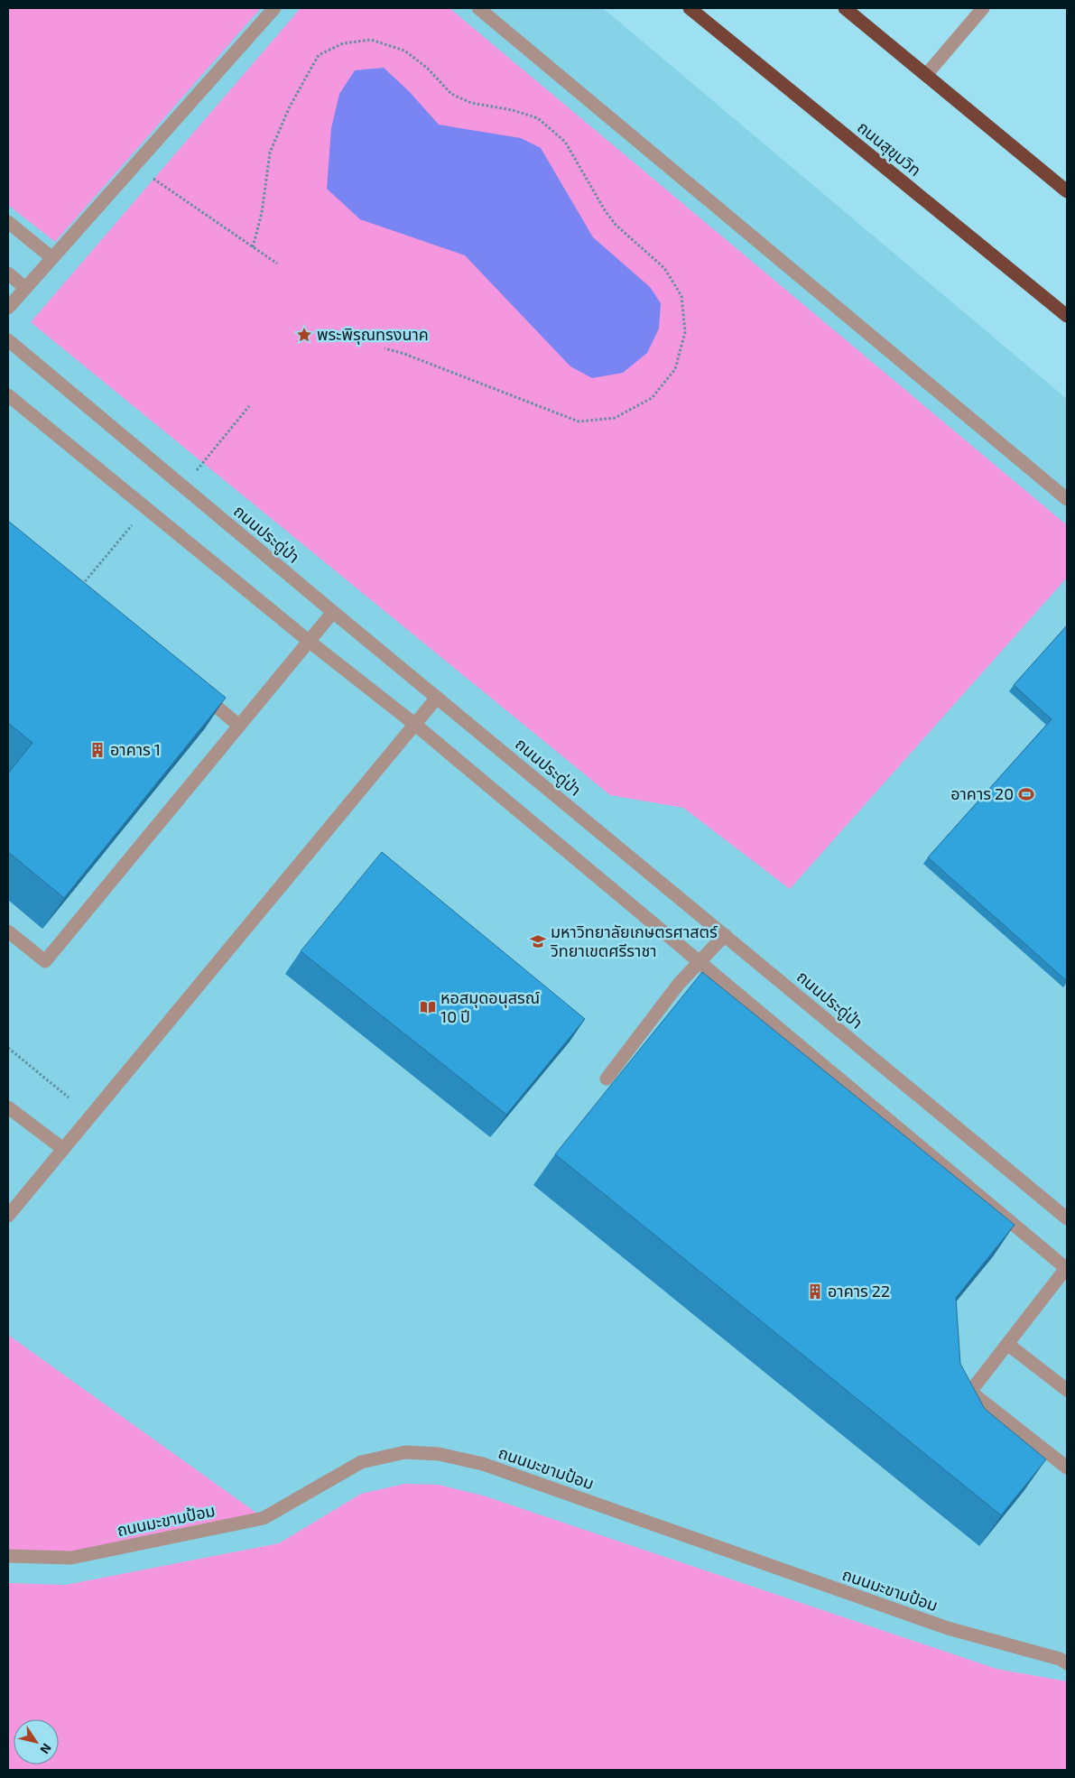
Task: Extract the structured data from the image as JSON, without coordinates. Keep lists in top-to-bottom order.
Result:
{
  "streets": {
    "highway": ["ถนนสุขุมวิท"],
    "street": ["ถนนประดู่ป่า", "ถนนมะขามป้อม"]
  },
  "places": {
    "place": ["พระพิรุณทรงนาค"],
    "building": ["อาคาร 1", "อาคาร 22"],
    "sports": ["อาคาร 20"],
    "school or university": ["มหาวิทยาลัยเกษตรศาสตร์ วิทยาเขตศรีราชา"],
    "library": ["หอสมุดอนุสรณ์ 10 ปี"]
  },
  "north": "bottom right"
}
